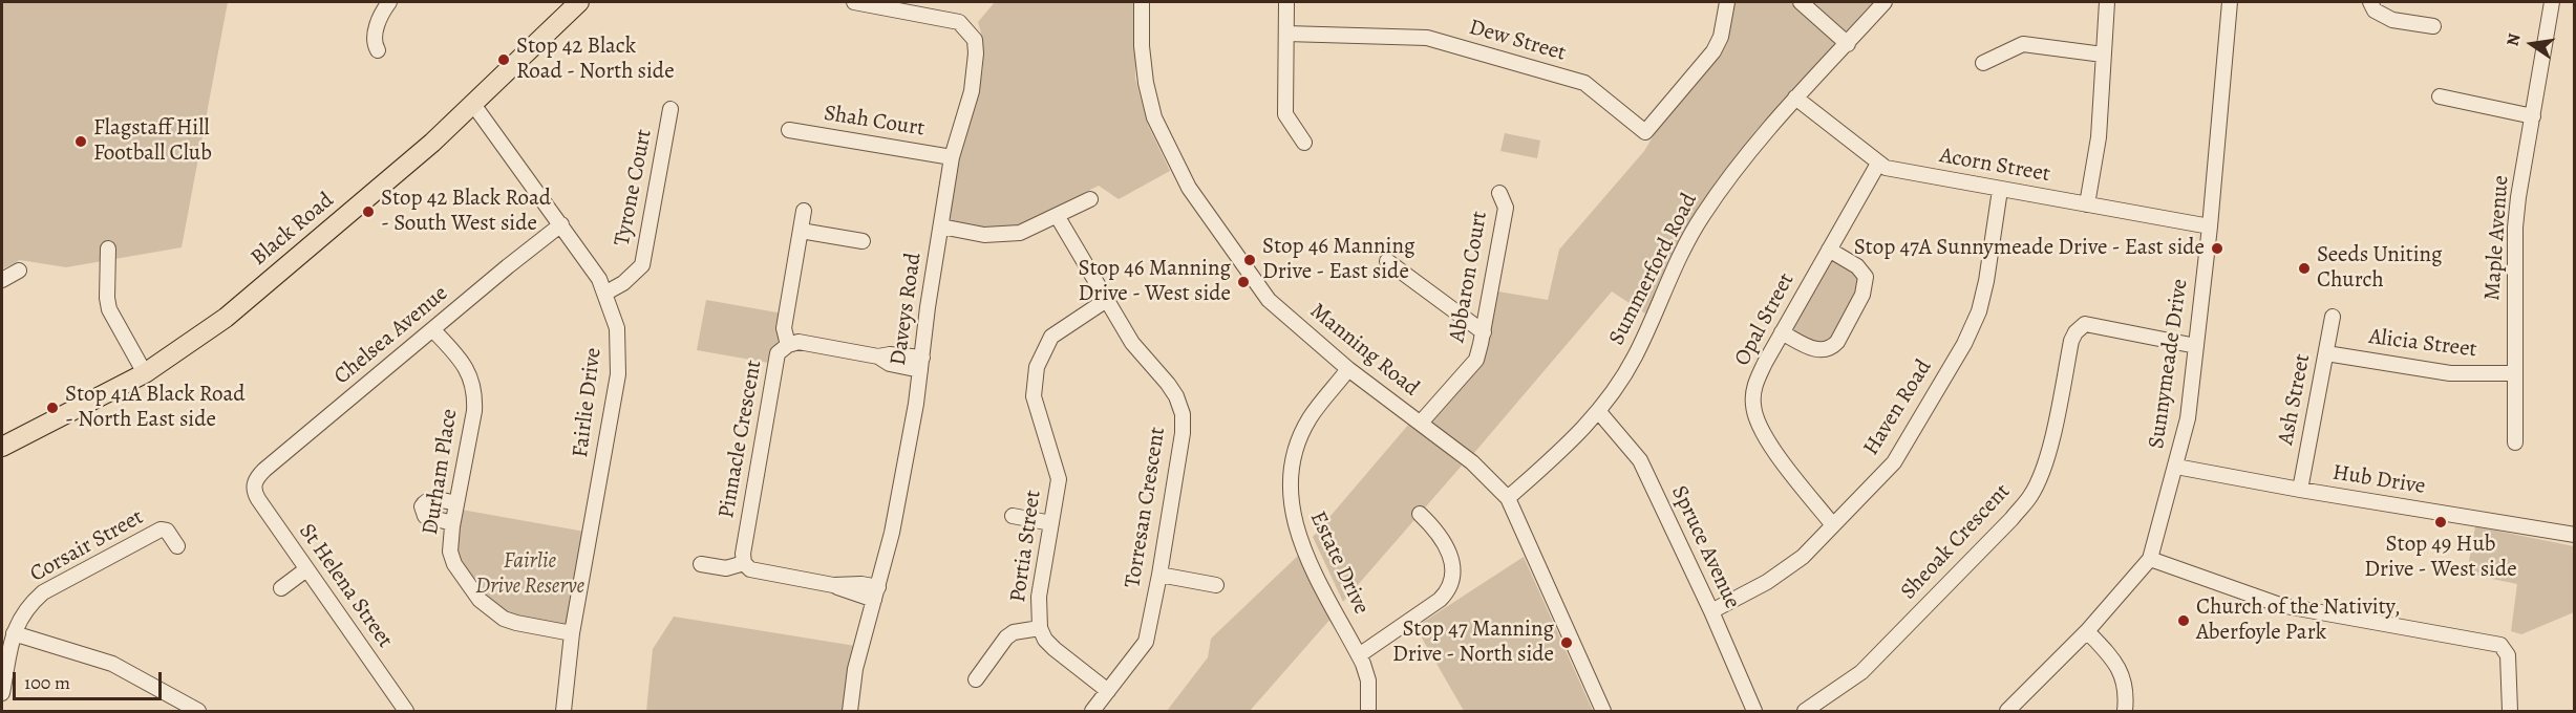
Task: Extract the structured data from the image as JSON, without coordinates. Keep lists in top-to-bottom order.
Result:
{
  "streets": {
    "main road": ["Black Road"],
    "street": [
      "Dew Street",
      "Shah Court",
      "Acorn Street",
      "Tyrone Court",
      "Maple Avenue",
      "Summerford Road",
      "Abbaron Court",
      "Daveys Road",
      "Opal Street",
      "Chelsea Avenue",
      "Alicia Street",
      "Manning Road",
      "Sunnymeade Drive",
      "Ash Street",
      "Fairlie Drive",
      "Haven Road",
      "Pinnacle Crescent",
      "Durham Place",
      "Hub Drive",
      "Torresan Crescent",
      "Sheoak Crescent",
      "Corsair Street",
      "Portia Street",
      "Spruce Avenue",
      "Estate Drive",
      "St Helena Street"
    ]
  },
  "crossings": [
    ["Shah Court", "Daveys Road"],
    ["Acorn Street", "Summerford Road"],
    ["Acorn Street", "Opal Street"],
    ["Acorn Street", "Sunnymeade Drive"],
    ["Acorn Street", "Haven Road"],
    ["Tyrone Court", "Fairlie Drive"],
    ["Black Road", "Fairlie Drive"],
    ["Maple Avenue", "Alicia Street"],
    ["Summerford Road", "Manning Road"],
    ["Summerford Road", "Spruce Avenue"],
    ["Abbaron Court", "Manning Road"],
    ["Daveys Road", "Pinnacle Crescent"],
    ["Opal Street", "Haven Road"],
    ["Chelsea Avenue", "Fairlie Drive"],
    ["Chelsea Avenue", "Durham Place"],
    ["Chelsea Avenue", "St Helena Street"],
    ["Alicia Street", "Ash Street"],
    ["Manning Road", "Estate Drive"],
    ["Sunnymeade Drive", "Hub Drive"],
    ["Sunnymeade Drive", "Sheoak Crescent"],
    ["Ash Street", "Hub Drive"],
    ["Fairlie Drive", "Durham Place"],
    ["Haven Road", "Spruce Avenue"],
    ["Torresan Crescent", "Portia Street"]
  ],
  "parks": ["Fairlie Drive Reserve"],
  "places": [
    "Stop 42 Black Road - North side",
    "Flagstaff Hill Football Club",
    "Stop 42 Black Road - South West side",
    "Stop 47A Sunnymeade Drive - East side",
    "Stop 46 Manning Drive - East side",
    "Seeds Uniting Church",
    "Stop 46 Manning Drive - West side",
    "Stop 41A Black Road - North East side",
    "Stop 49 Hub Drive - West side",
    "Church of the Nativity, Aberfoyle Park",
    "Stop 47 Manning Drive - North side"
  ],
  "scale_bar": "100 m",
  "north": "left"
}
